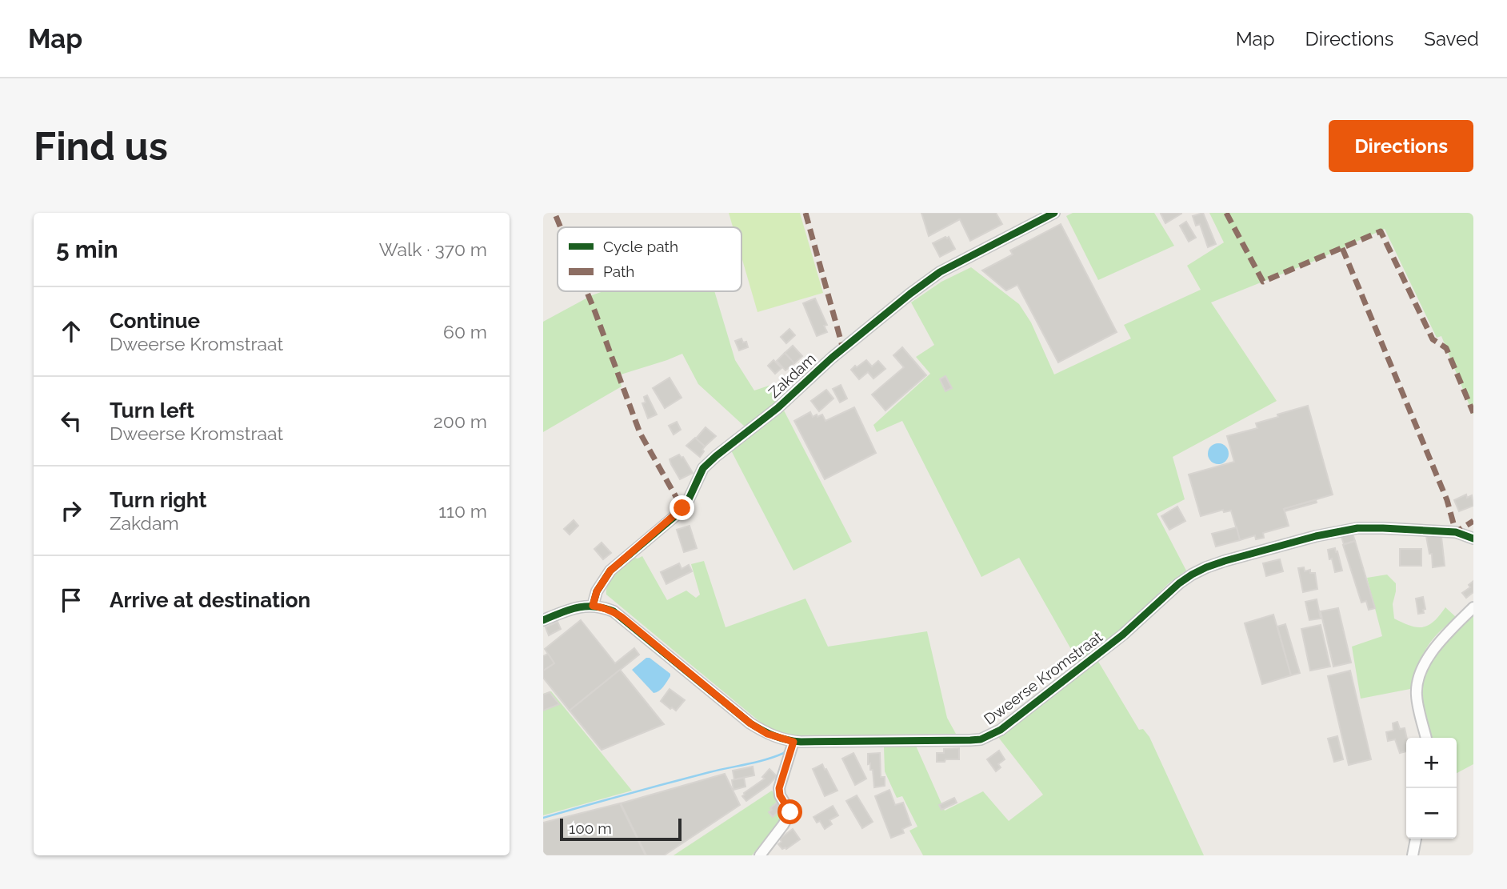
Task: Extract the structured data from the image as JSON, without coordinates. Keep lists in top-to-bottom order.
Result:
{
  "streets": {
    "street": ["Zakdam", "Dweerse Kromstraat"]
  },
  "crossings": [
    ["Zakdam", "Dweerse Kromstraat"]
  ],
  "legend": ["Cycle path", "Path"],
  "scale_bar": "100 m",
  "page": {
    "header": "Map",
    "nav": ["Map", "Directions", "Saved"],
    "buttons": "Directions",
    "title": "Find us",
    "heading": ["5 min", "Walk · 370 m"],
    "list": [
      ["Continue", "Dweerse Kromstraat", "60 m"],
      ["Turn left", "Dweerse Kromstraat", "200 m"],
      ["Turn right", "Zakdam", "110 m"],
      "Arrive at destination"
    ],
    "map_buttons": ["+", "−"],
    "scale": "100 m"
  }
}
